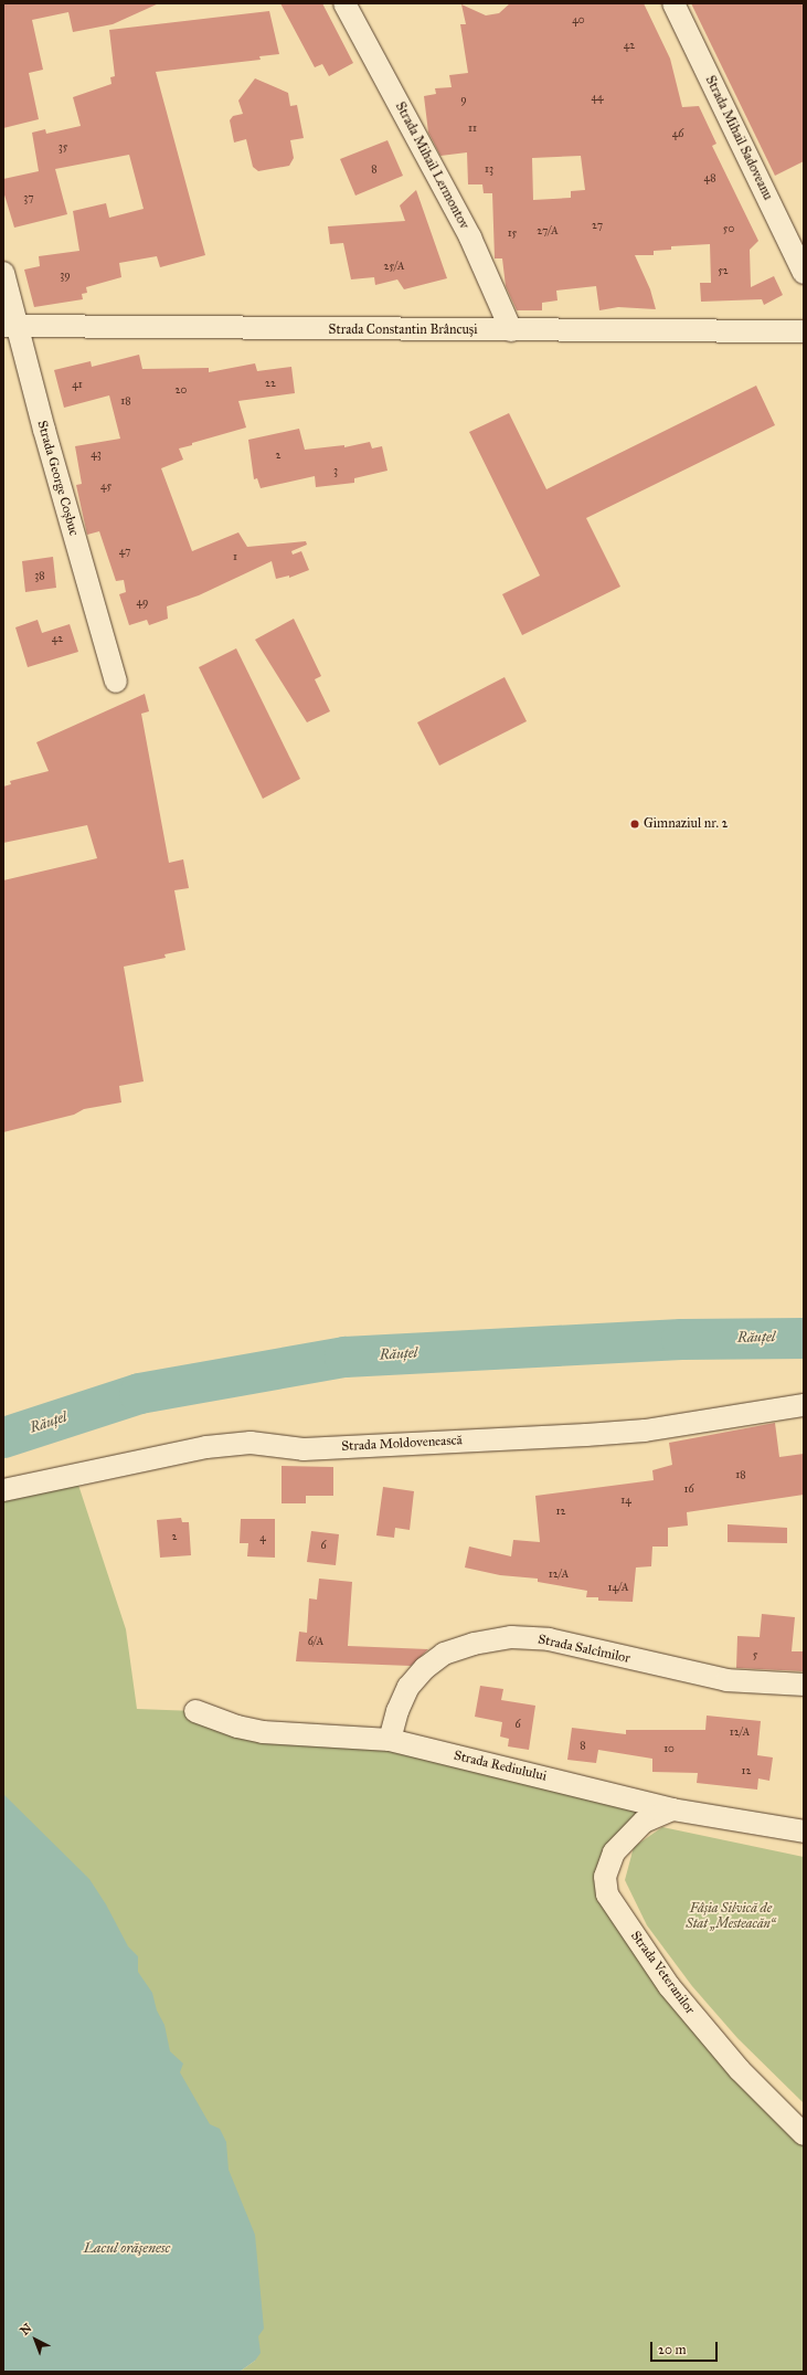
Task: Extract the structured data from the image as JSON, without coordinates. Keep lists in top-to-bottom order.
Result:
{
  "streets": {
    "street": [
      "Strada Mihail Sadoveanu",
      "Strada Mihail Lermontov",
      "Strada Constantin Brâncuși",
      "Strada George Coșbuc",
      "Strada Moldovenească",
      "Strada Salcîmilor",
      "Strada Rediulului",
      "Strada Veteranilor"
    ]
  },
  "crossings": [
    ["Strada Mihail Lermontov", "Strada Constantin Brâncuși"],
    ["Strada Constantin Brâncuși", "Strada George Coșbuc"],
    ["Strada Salcîmilor", "Strada Rediulului"],
    ["Strada Rediulului", "Strada Veteranilor"]
  ],
  "water": ["Răuțel", "Lacul orăşenesc"],
  "parks": ["Fâșia Silvică de Stat „Mesteacăn“"],
  "places": ["Gimnaziul nr. 2"],
  "house_numbers": [
    "40",
    "42",
    "44",
    "9",
    "11",
    "46",
    "35",
    "8",
    "13",
    "48",
    "37",
    "27",
    "50",
    "27/A",
    "15",
    "25/A",
    "52",
    "39",
    "22",
    "41",
    "20",
    "18",
    "43",
    "2",
    "3",
    "45",
    "47",
    "1",
    "38",
    "49",
    "42",
    "18",
    "16",
    "14",
    "12",
    "2",
    "4",
    "6",
    "12/A",
    "14/A",
    "6/A",
    "5",
    "6",
    "12/A",
    "8",
    "10",
    "12"
  ],
  "scale_bar": "20 m",
  "north": "top left"
}
